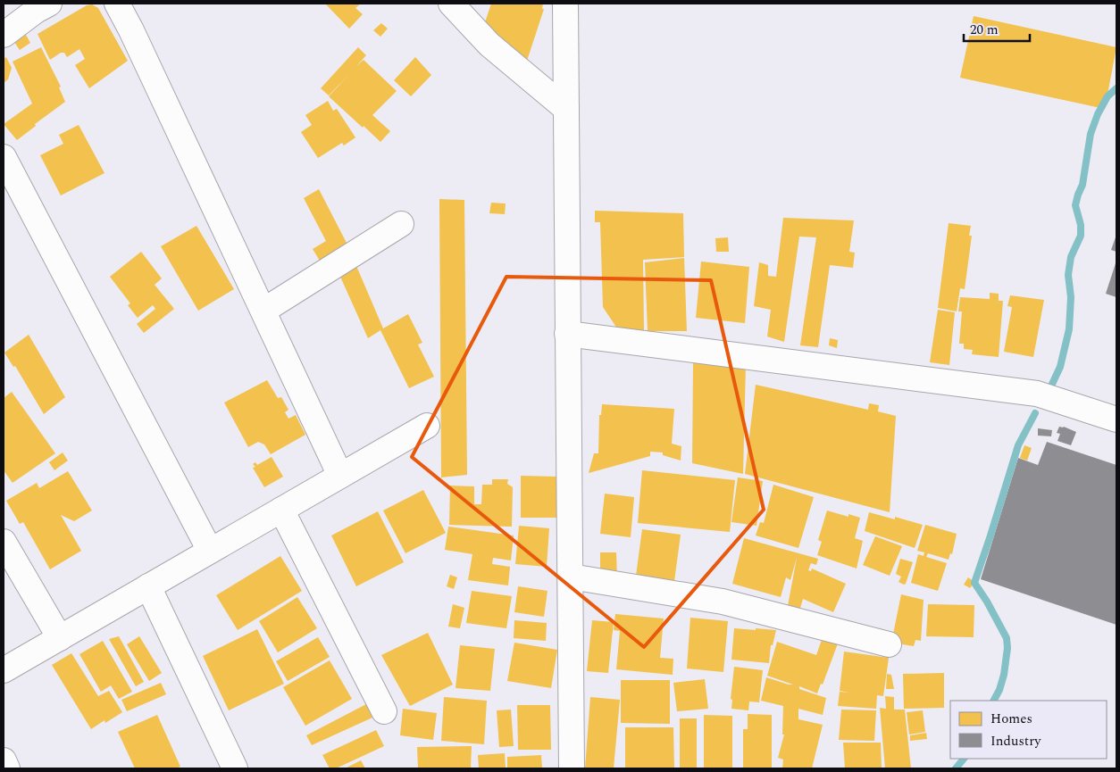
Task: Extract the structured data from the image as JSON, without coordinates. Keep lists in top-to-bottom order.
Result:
{
  "legend": ["Homes", "Industry"],
  "scale_bar": "20 m"
}
